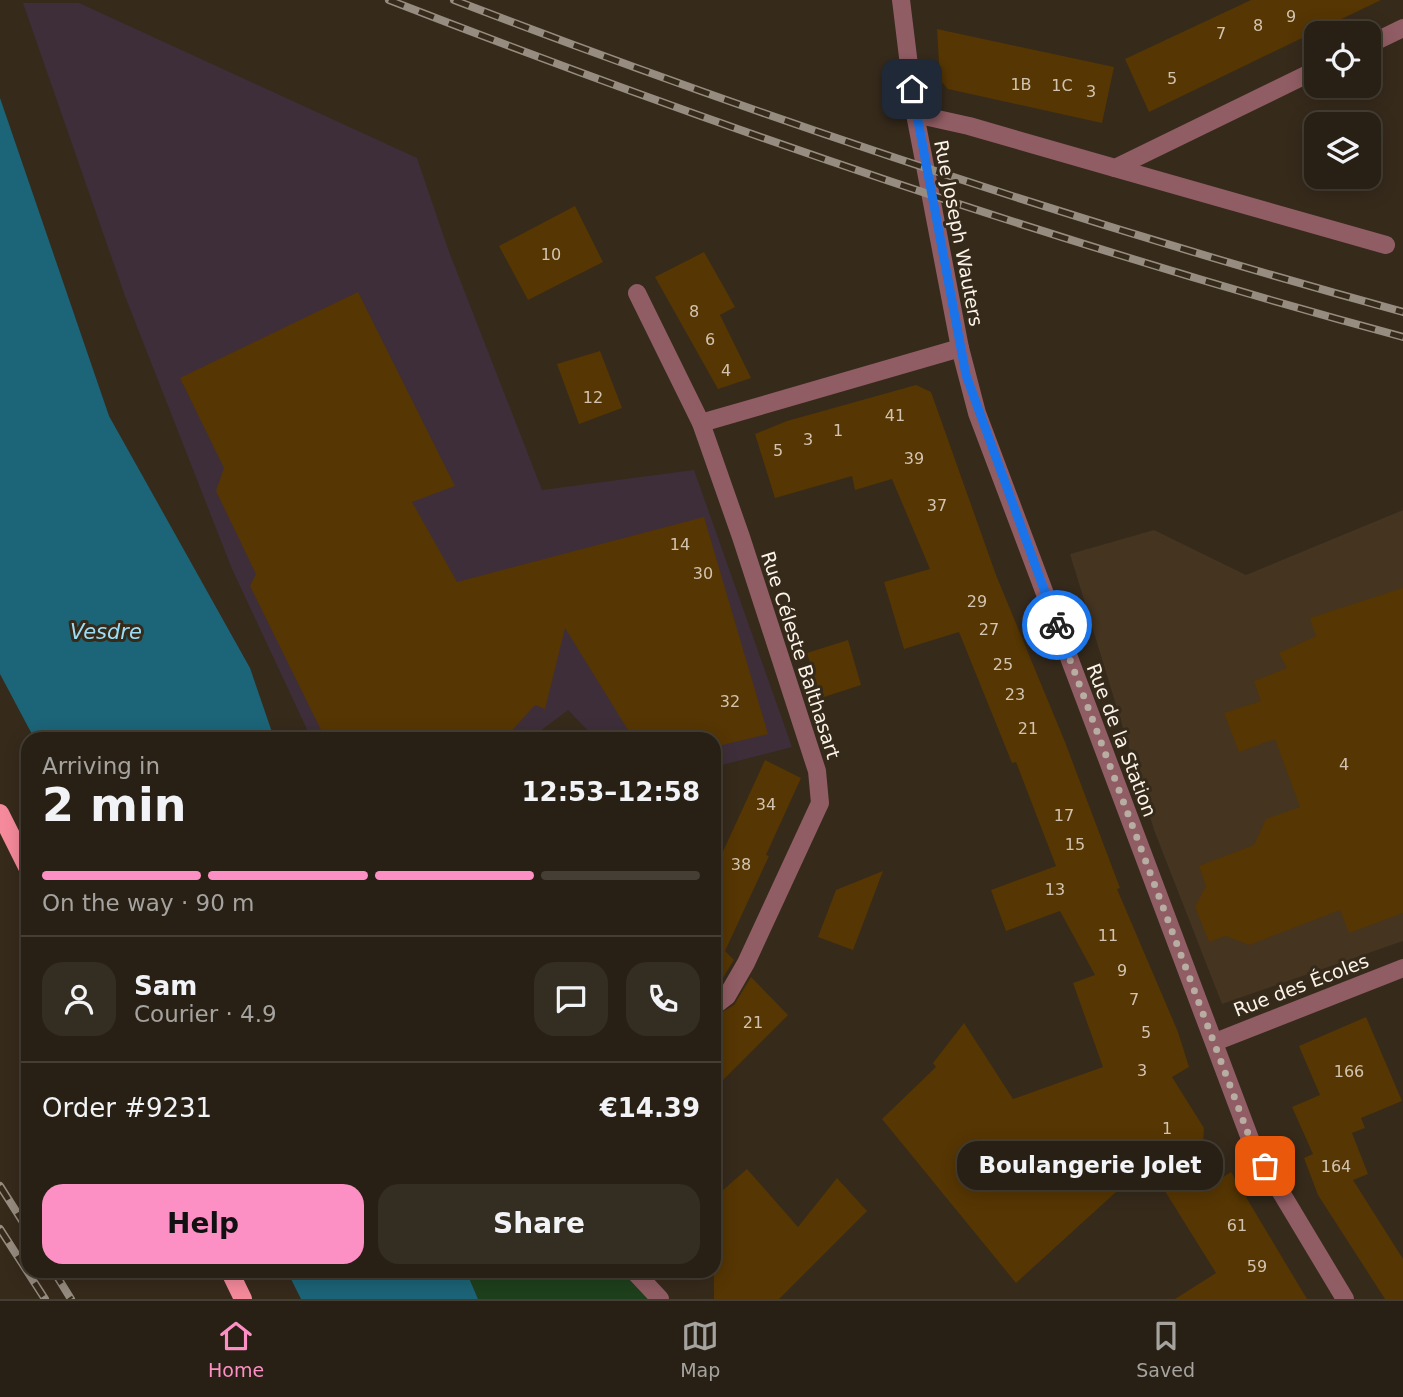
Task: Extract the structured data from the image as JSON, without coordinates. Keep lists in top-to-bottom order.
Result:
{
  "streets": {
    "street": [
      "Rue Joseph Wauters",
      "Rue Céleste Balthasart",
      "Rue de la Station",
      "Rue des Écoles"
    ]
  },
  "crossings": [
    ["Rue Joseph Wauters", "Rue de la Station"],
    ["Rue de la Station", "Rue des Écoles"]
  ],
  "water": ["Vesdre"],
  "places": ["Boulangerie Jolet"],
  "house_numbers": [
    "9",
    "8",
    "7",
    "5",
    "1B",
    "1C",
    "3",
    "10",
    "8",
    "6",
    "4",
    "12",
    "41",
    "1",
    "3",
    "5",
    "39",
    "37",
    "14",
    "30",
    "29",
    "27",
    "25",
    "23",
    "32",
    "21",
    "4",
    "34",
    "17",
    "15",
    "38",
    "13",
    "11",
    "9",
    "7",
    "21",
    "5",
    "3",
    "166",
    "1",
    "164",
    "61",
    "59"
  ],
  "page": {
    "heading": ["2 min", "Arriving in", "12:53–12:58"],
    "panel": [
      "Sam",
      "Courier · 4.9",
      "Order #9231",
      "€14.39"
    ],
    "bar": "On the way · 90 m",
    "bubble": "Boulangerie Jolet",
    "buttons": ["Help", "Share"],
    "tabs": ["Home", "Map", "Saved"]
  }
}
